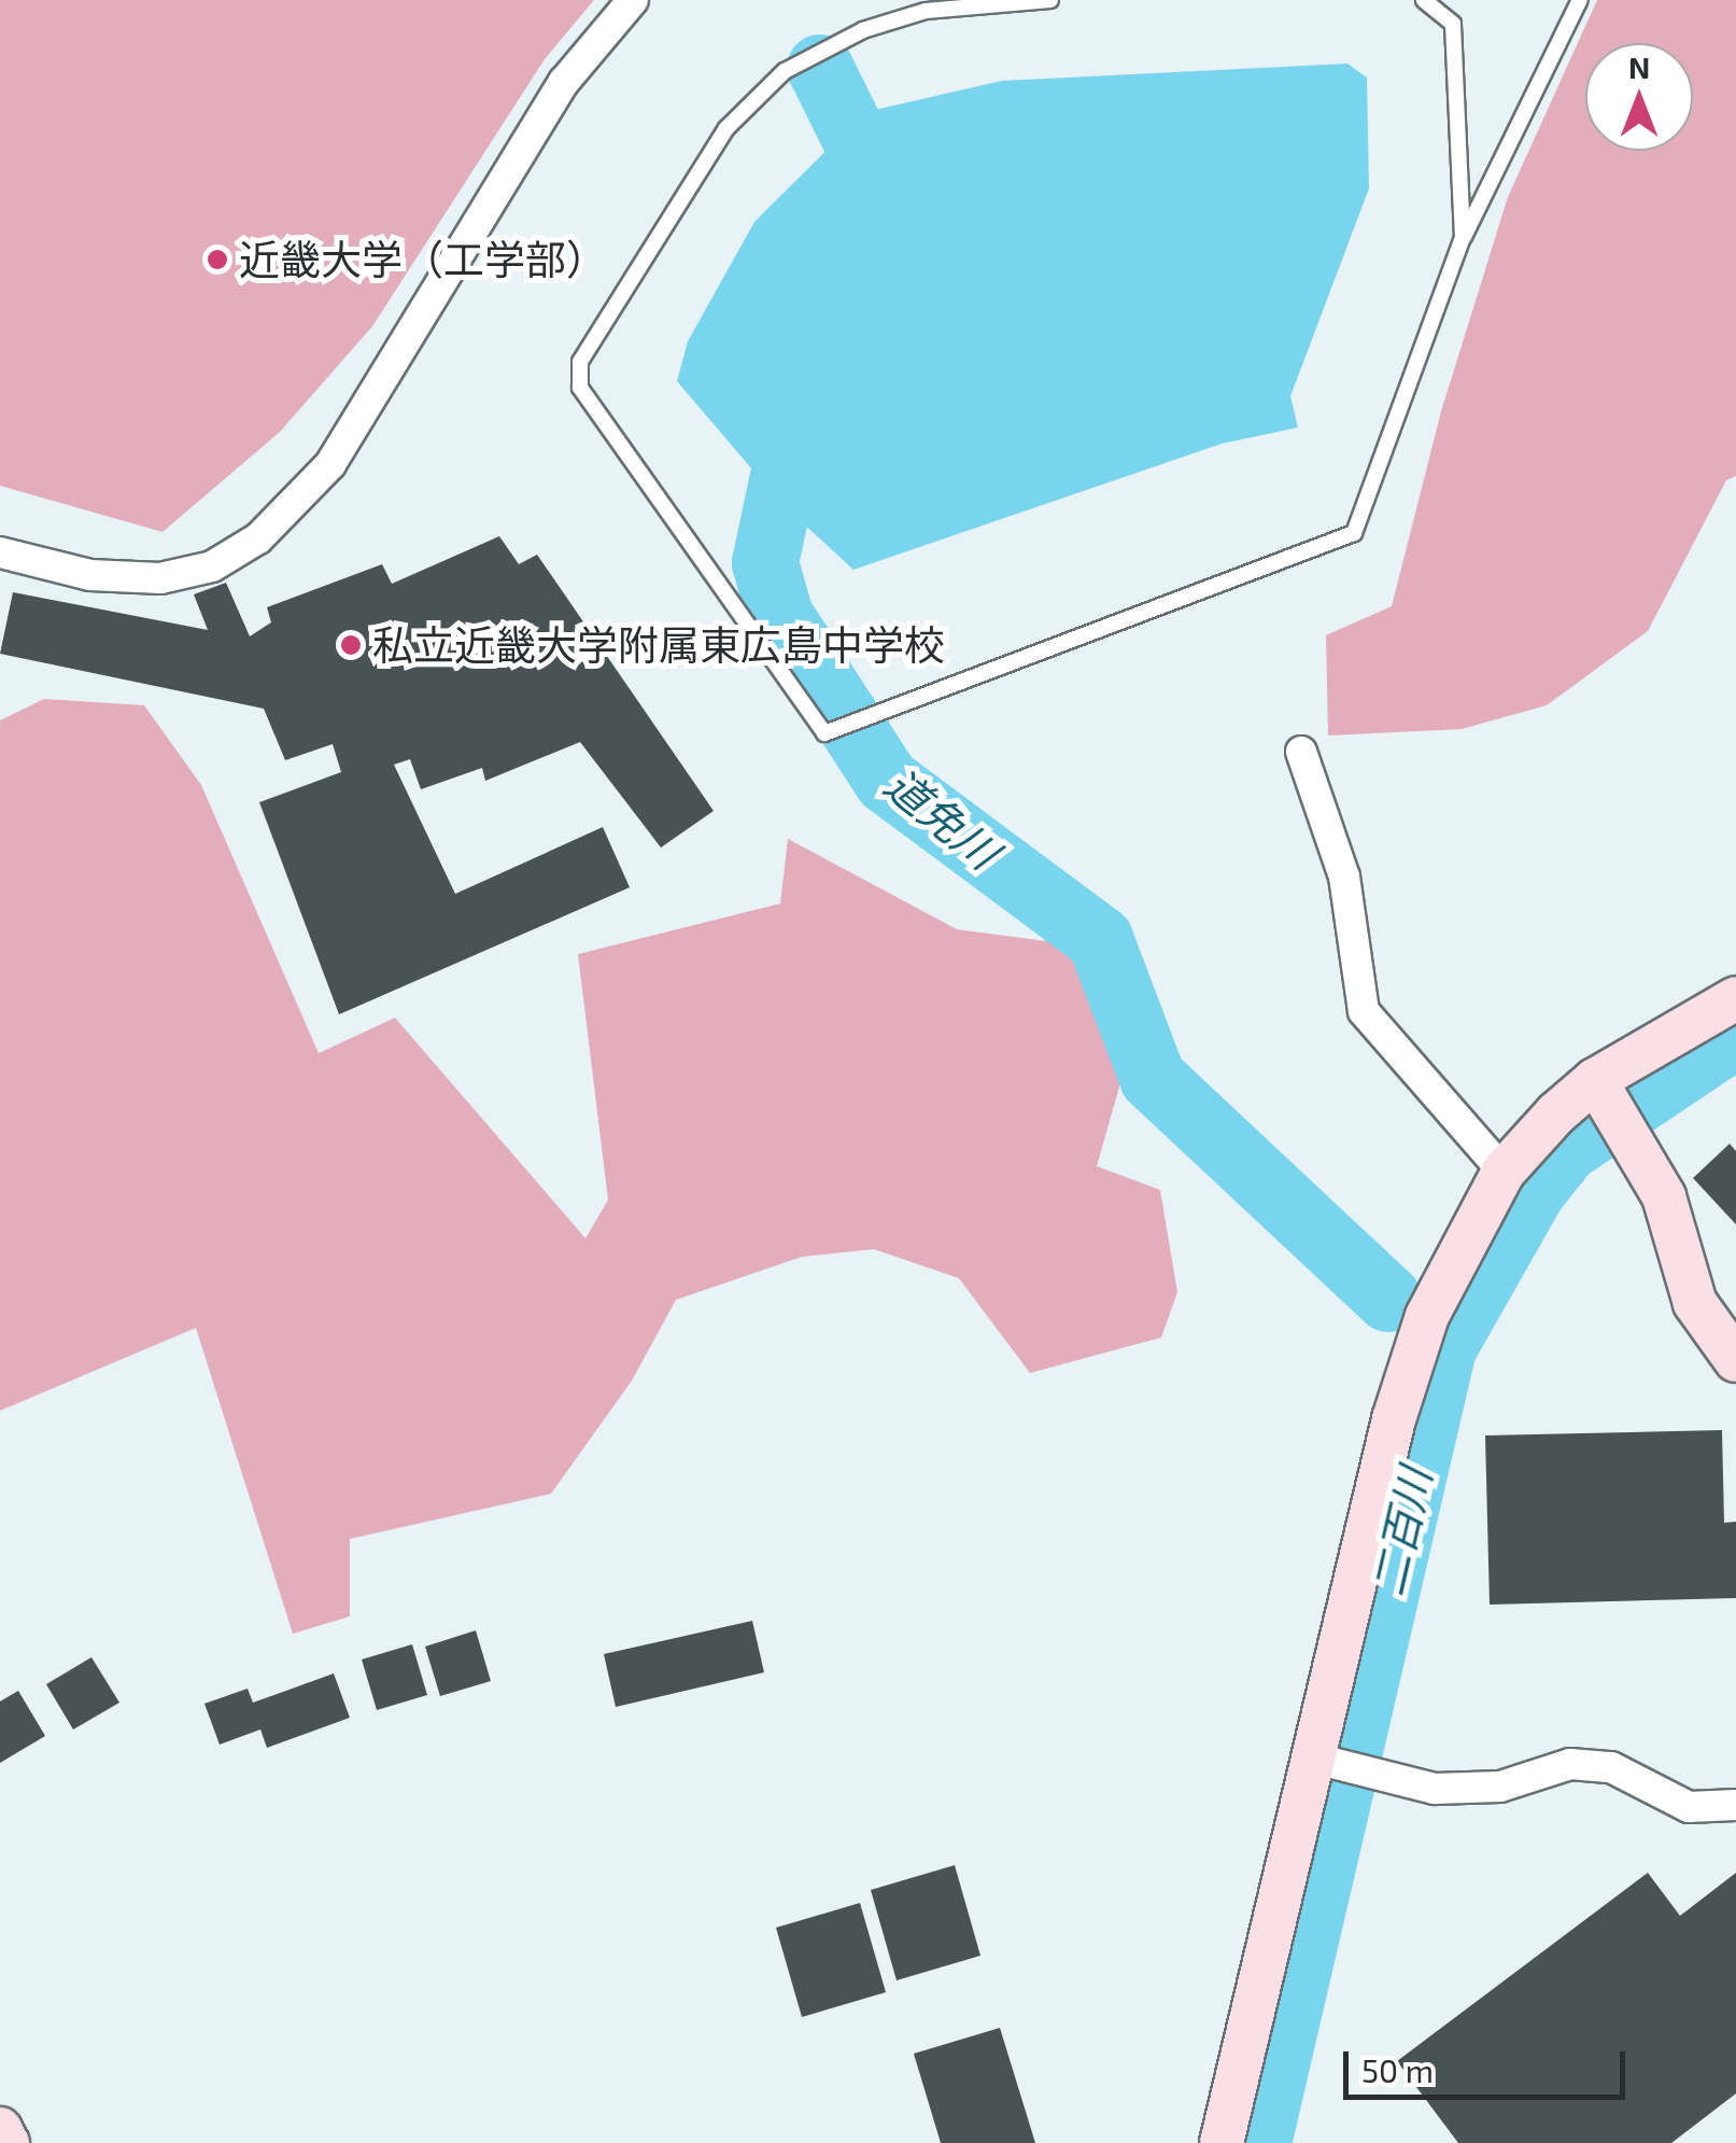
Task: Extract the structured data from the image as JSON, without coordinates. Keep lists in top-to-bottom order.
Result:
{
  "water": ["道免川", "二百川"],
  "places": ["近畿大学（工学部）", "私立近畿大学附属東広島中学校"],
  "scale_bar": "50 m",
  "north": "top"
}
